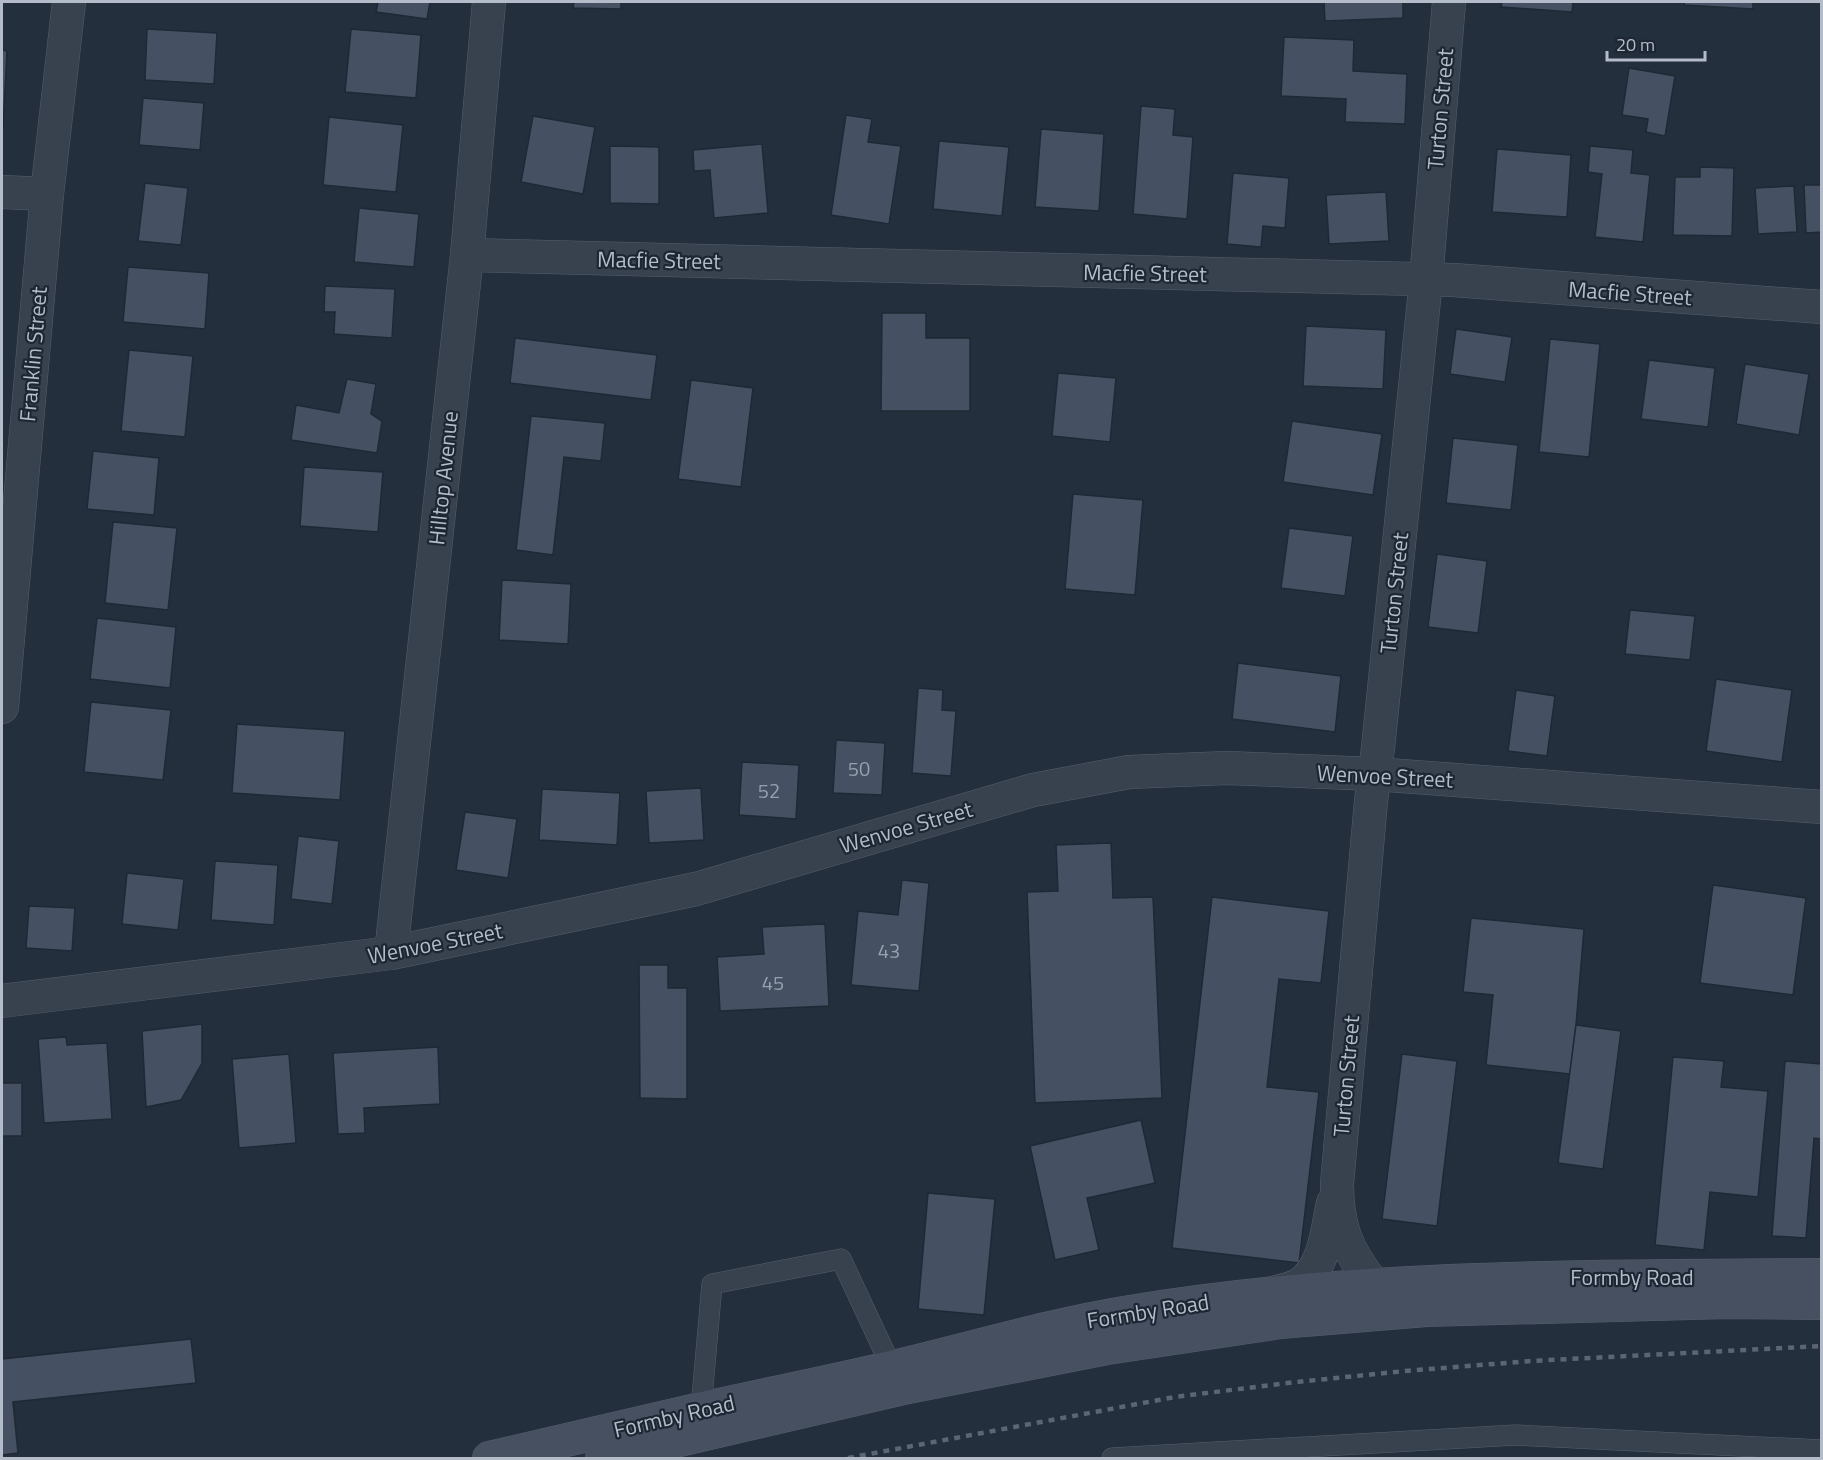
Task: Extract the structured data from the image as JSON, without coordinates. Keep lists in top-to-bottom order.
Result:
{
  "streets": {
    "main road": ["Formby Road"],
    "street": [
      "Turton Street",
      "Macfie Street",
      "Franklin Street",
      "Hilltop Avenue",
      "Wenvoe Street"
    ]
  },
  "crossings": [
    ["Turton Street", "Macfie Street"],
    ["Turton Street", "Wenvoe Street"],
    ["Turton Street", "Formby Road"],
    ["Macfie Street", "Hilltop Avenue"],
    ["Hilltop Avenue", "Wenvoe Street"]
  ],
  "house_numbers": [
    "50",
    "52",
    "43",
    "45"
  ],
  "scale_bar": "20 m"
}
